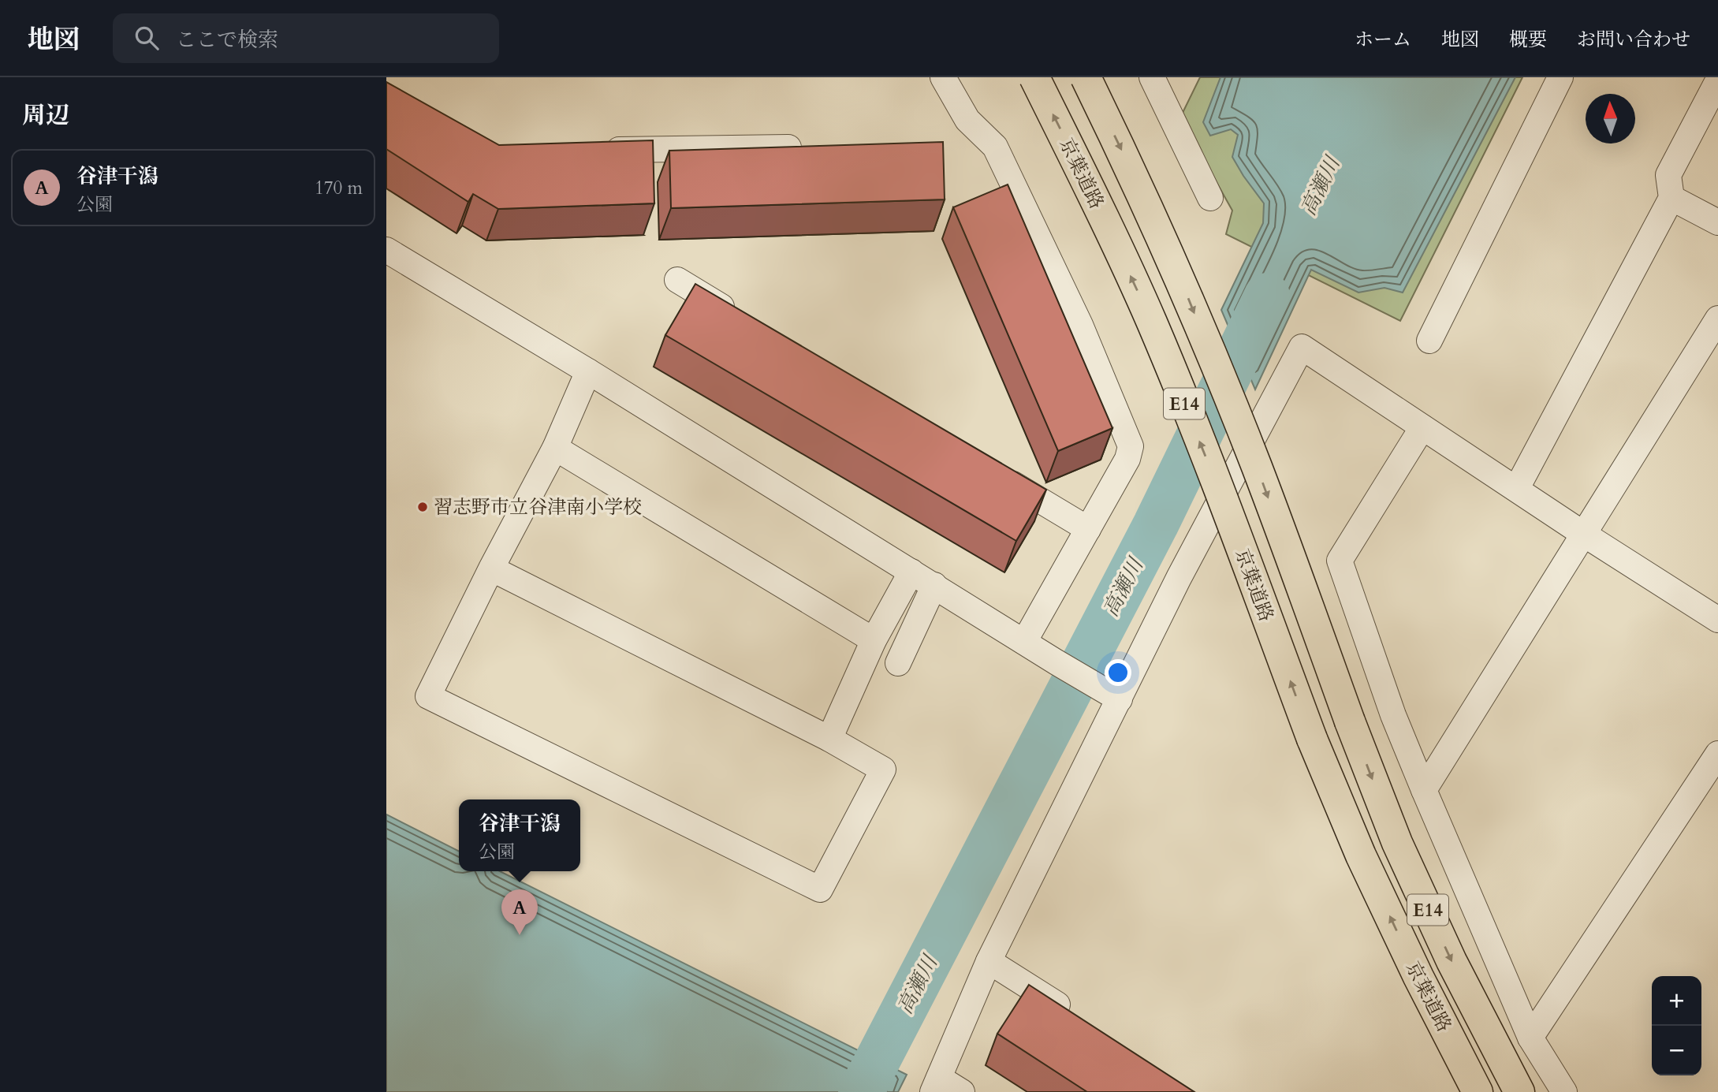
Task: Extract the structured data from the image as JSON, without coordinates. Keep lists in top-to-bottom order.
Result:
{
  "streets": {
    "highway": ["京葉道路", "E14"]
  },
  "water": ["高瀬川"],
  "places": ["習志野市立谷津南小学校"],
  "north": "top",
  "page": {
    "header": "地図",
    "search": "ここで検索",
    "nav": [
      "ホーム",
      "地図",
      "概要",
      "お問い合わせ"
    ],
    "heading": "周辺",
    "list": [
      {
        "mark": "A",
        "name": "谷津干潟",
        "note": "公園",
        "value": "170 m"
      }
    ],
    "popup": ["谷津干潟", "公園"],
    "pins": "A",
    "map_buttons": ["+", "−"]
  }
}
